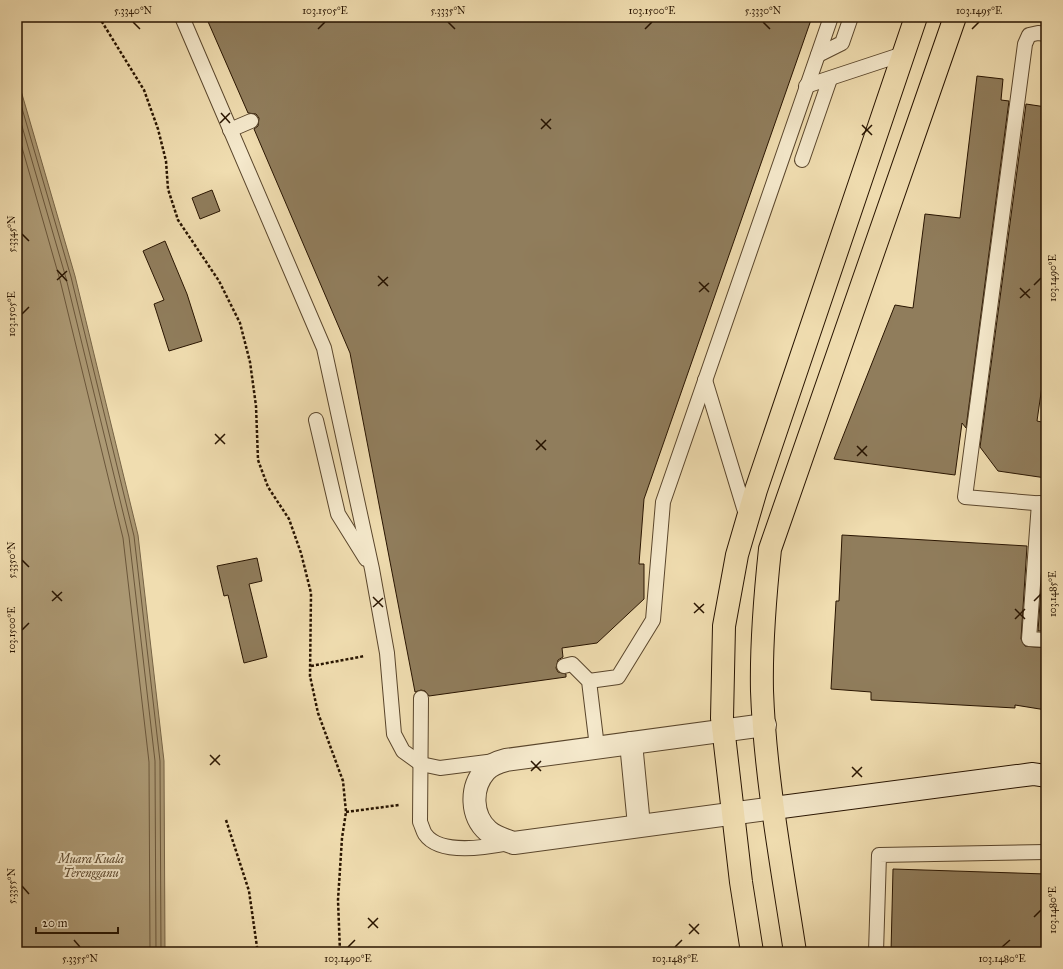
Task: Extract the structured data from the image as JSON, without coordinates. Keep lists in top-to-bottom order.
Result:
{
  "water": ["Muara Kuala Terengganu"],
  "scale_bar": "20 m",
  "coordinates": [
    "5.3340°N",
    "103.1505°E",
    "5.3335°N",
    "103.1500°E",
    "5.3330°N",
    "103.1495°E",
    "5.3345°N",
    "103.1490°E",
    "5.3350°N",
    "103.1485°E",
    "5.3355°N",
    "103.1480°E"
  ]
}
